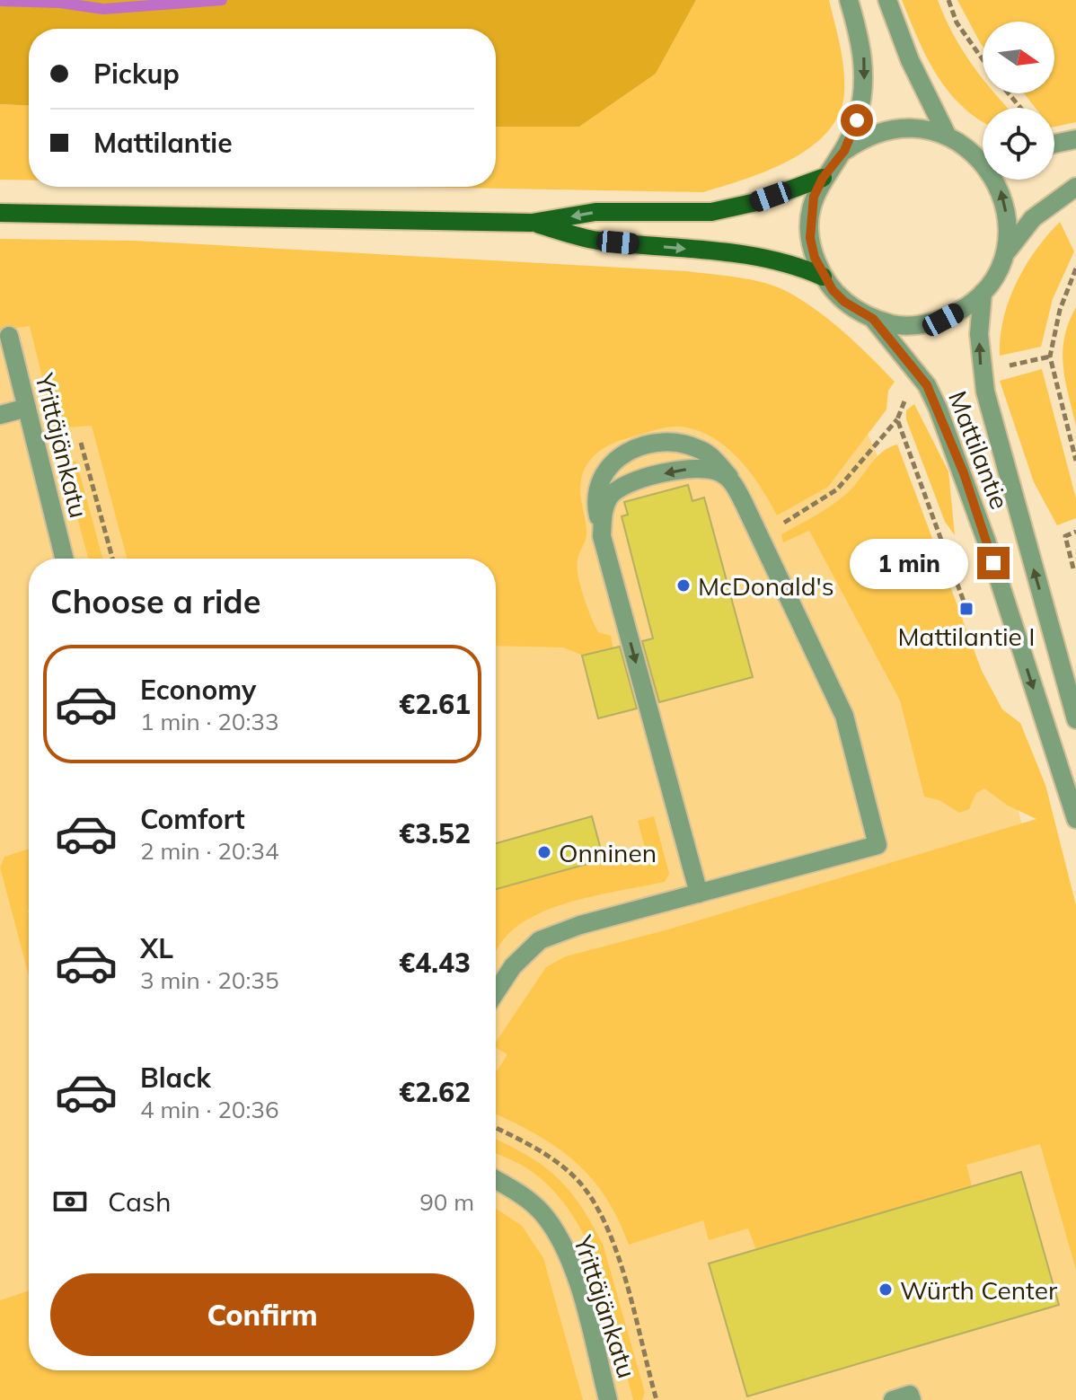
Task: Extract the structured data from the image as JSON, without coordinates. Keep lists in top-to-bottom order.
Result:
{
  "streets": {
    "street": ["Yrittäjänkatu", "Mattilantie"]
  },
  "places": {
    "other": ["McDonald's", "Onninen", "Würth Center"],
    "transit": ["Mattilantie I"]
  },
  "north": "right",
  "page": {
    "banner": ["Pickup", "Mattilantie"],
    "bubble": "1 min",
    "heading": "Choose a ride",
    "list": [
      {
        "name": "Economy",
        "note": "1 min · 20:33",
        "value": "€2.61"
      },
      {
        "name": "Comfort",
        "note": "2 min · 20:34",
        "value": "€3.52"
      },
      {
        "name": "XL",
        "note": "3 min · 20:35",
        "value": "€4.43"
      },
      {
        "name": "Black",
        "note": "4 min · 20:36",
        "value": "€2.62"
      }
    ],
    "pay": ["Cash", "90 m"],
    "buttons": "Confirm"
  }
}
